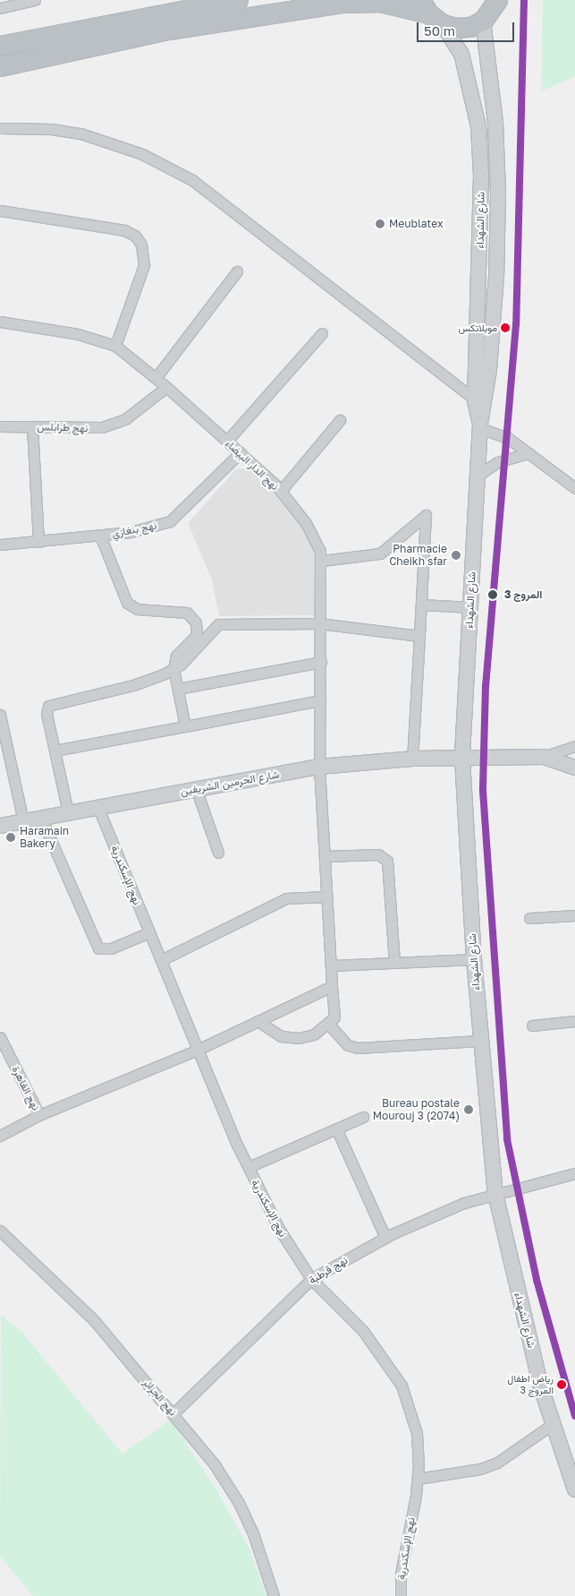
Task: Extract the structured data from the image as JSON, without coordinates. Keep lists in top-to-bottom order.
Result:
{
  "streets": {
    "main road": ["شارع الشهداء", "شارع الحرمين الشريفين"],
    "street": [
      "نهج طرابلس",
      "نهج الدار البيضاء",
      "نهج بنغازي",
      "نهج الإسكندرية",
      "نهج القاهرة",
      "نهج قرطبة",
      "نهج الجزائر"
    ]
  },
  "crossings": [
    ["شارع الشهداء", "شارع الحرمين الشريفين"],
    ["شارع الشهداء", "نهج قرطبة"],
    ["نهج طرابلس", "نهج الدار البيضاء"],
    ["نهج الدار البيضاء", "نهج بنغازي"],
    ["نهج الدار البيضاء", "شارع الحرمين الشريفين"],
    ["شارع الحرمين الشريفين", "نهج الإسكندرية"],
    ["نهج الإسكندرية", "نهج قرطبة"],
    ["نهج قرطبة", "نهج الجزائر"]
  ],
  "places": [
    "Meublatex",
    "موبلاتكس",
    "Pharmacie Cheikh sfar",
    "المروج 3",
    "Haramain Bakery",
    "Bureau postale Mourouj 3 (2074)",
    "رياض اطفال المروج 3"
  ],
  "scale_bar": "50 m"
}
